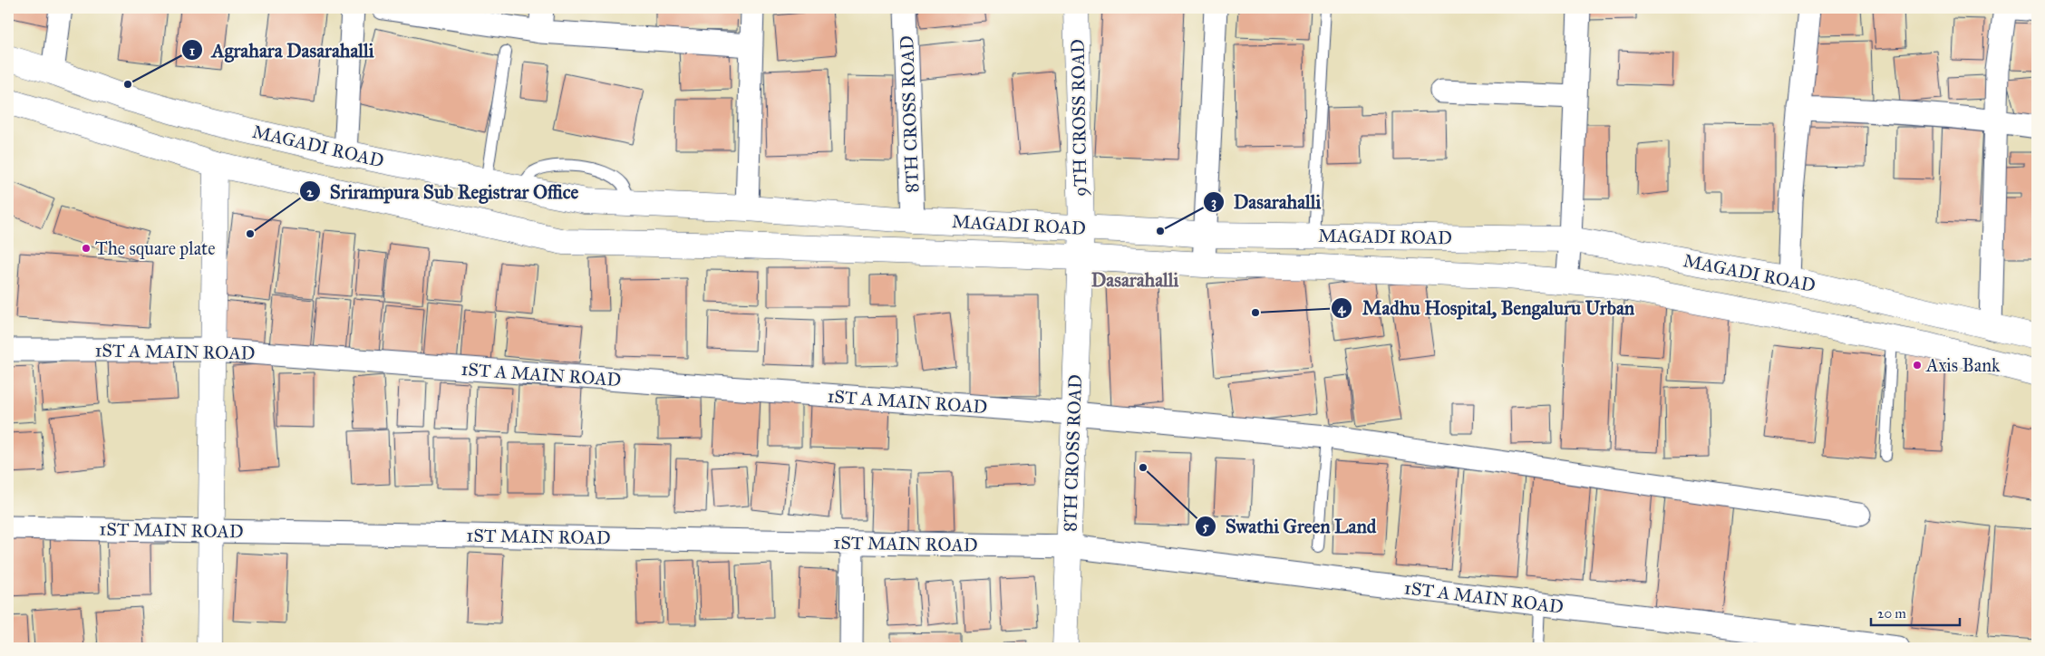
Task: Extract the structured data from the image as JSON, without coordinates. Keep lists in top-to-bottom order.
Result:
{
  "streets": {
    "main road": ["8TH CROSS ROAD", "9TH CROSS ROAD", "MAGADI ROAD"],
    "street": ["1ST A MAIN ROAD", "1ST MAIN ROAD"]
  },
  "crossings": [
    ["8TH CROSS ROAD", "9TH CROSS ROAD"],
    ["8TH CROSS ROAD", "MAGADI ROAD"],
    ["8TH CROSS ROAD", "1ST A MAIN ROAD"],
    ["8TH CROSS ROAD", "1ST MAIN ROAD"],
    ["9TH CROSS ROAD", "MAGADI ROAD"],
    ["1ST A MAIN ROAD", "1ST MAIN ROAD"]
  ],
  "districts": ["Dasarahalli"],
  "places": [
    "Agrahara Dasarahalli",
    "Dasarahalli",
    "Srirampura Sub Registrar Office",
    "The square plate",
    "Madhu Hospital, Bengaluru Urban",
    "Axis Bank",
    "Swathi Green Land"
  ],
  "scale_bar": "20 m"
}
